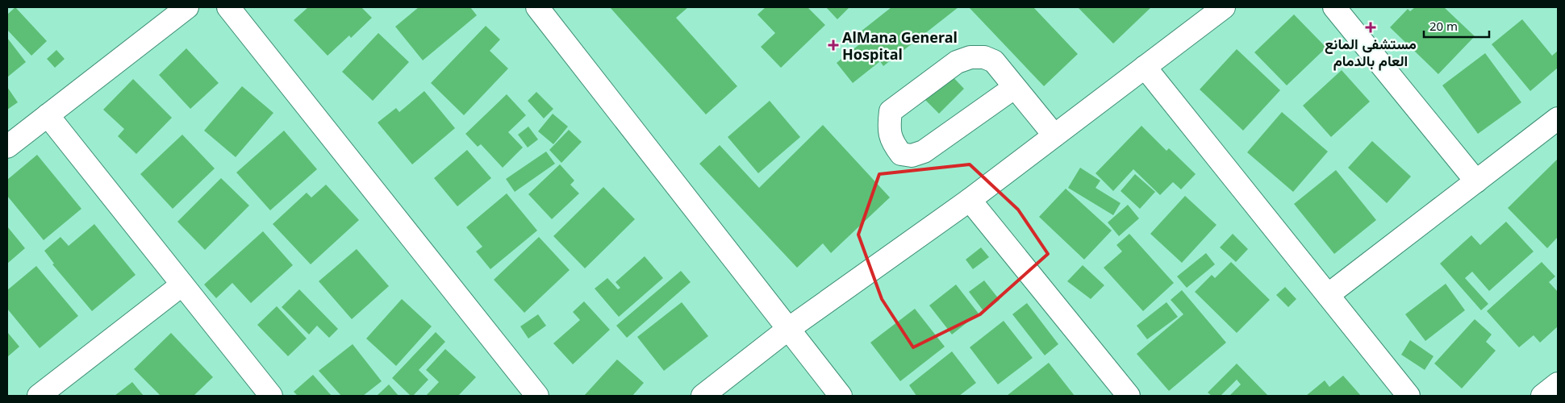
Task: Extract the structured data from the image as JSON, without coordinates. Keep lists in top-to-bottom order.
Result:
{
  "places": {
    "health": ["مستشفى المانع العام بالدمام", "AlMana General Hospital"]
  },
  "scale_bar": "20 m"
}
